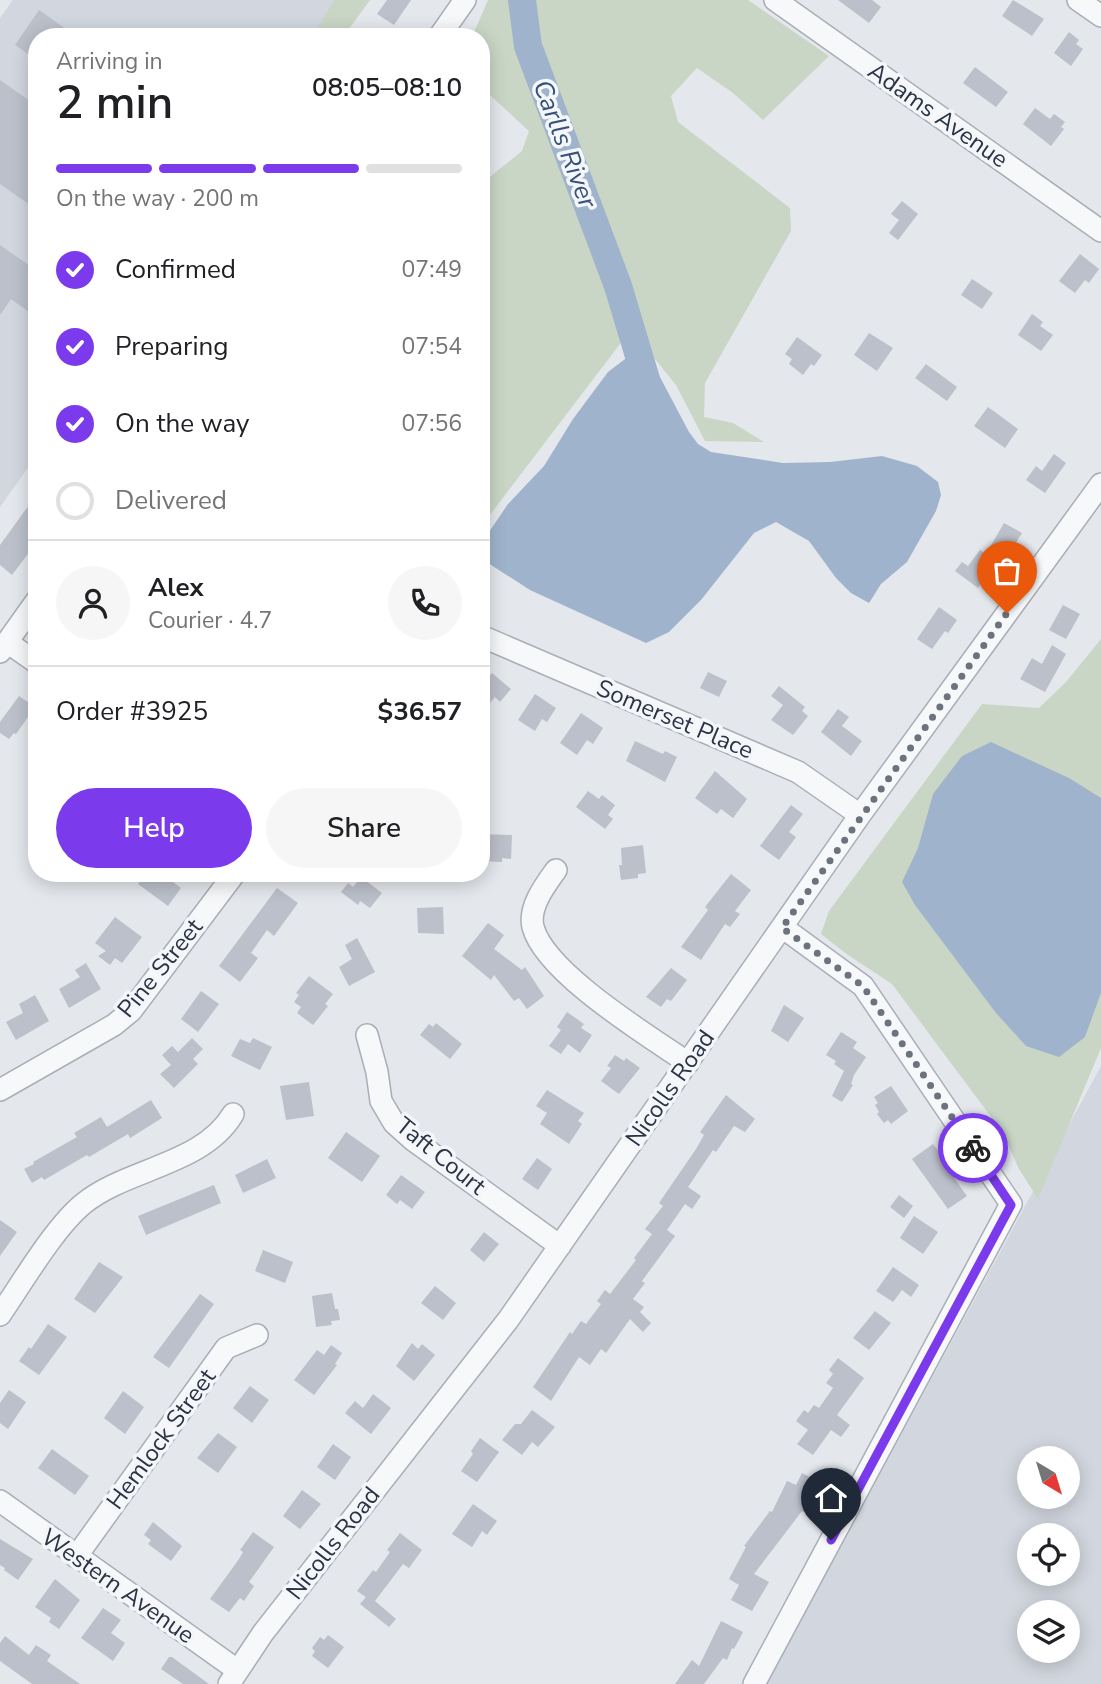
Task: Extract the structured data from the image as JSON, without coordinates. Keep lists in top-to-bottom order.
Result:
{
  "streets": {
    "street": [
      "Adams Avenue",
      "Somerset Place",
      "Pine Street",
      "Nicolls Road",
      "Taft Court",
      "Hemlock Street",
      "Western Avenue"
    ]
  },
  "crossings": [
    ["Somerset Place", "Nicolls Road"],
    ["Nicolls Road", "Taft Court"],
    ["Nicolls Road", "Western Avenue"],
    ["Hemlock Street", "Western Avenue"]
  ],
  "water": ["Carlls River"],
  "north": "bottom right",
  "page": {
    "heading": ["2 min", "Arriving in", "08:05–08:10"],
    "panel": [
      "Alex",
      "Courier · 4.7",
      "Order #3925",
      "$36.57"
    ],
    "bar": "On the way · 200 m",
    "list": [
      ["Confirmed", "07:49"],
      ["Preparing", "07:54"],
      ["On the way", "07:56"],
      "Delivered"
    ],
    "buttons": ["Help", "Share"]
  }
}
